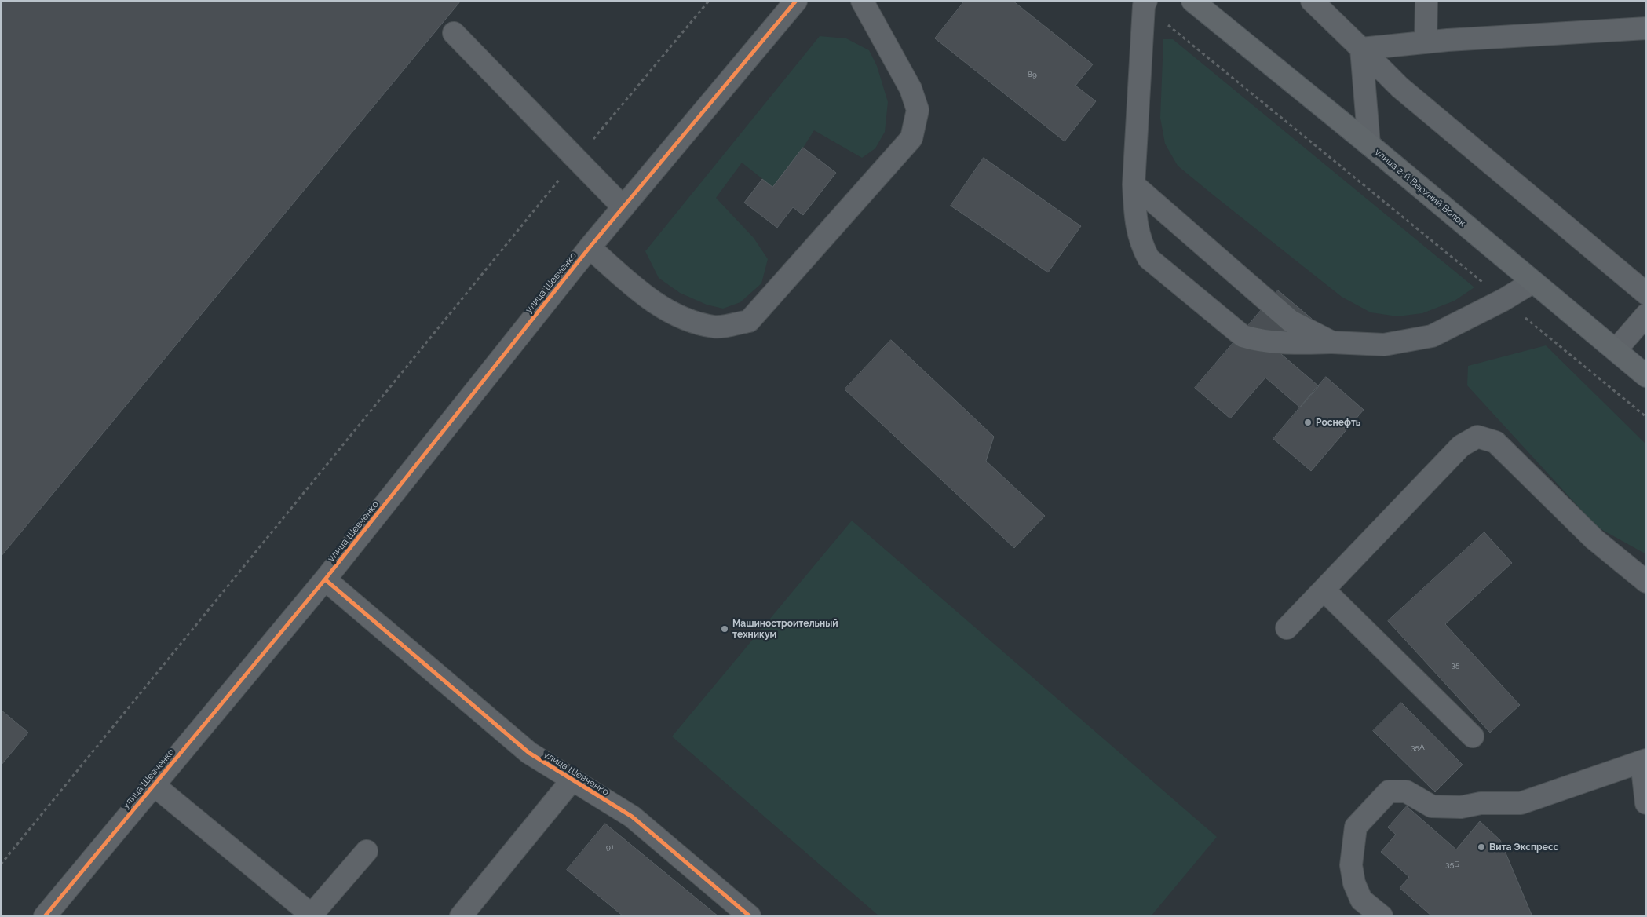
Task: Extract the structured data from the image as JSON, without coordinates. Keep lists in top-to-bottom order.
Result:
{
  "streets": {
    "main road": ["улица 2-й Верхний Волок"],
    "street": ["улица Шевченко"]
  },
  "places": ["Роснефть", "Машиностроительный техникум", "Вита Экспресс"],
  "house_numbers": [
    "89",
    "35",
    "35А",
    "91",
    "35Б"
  ]
}
